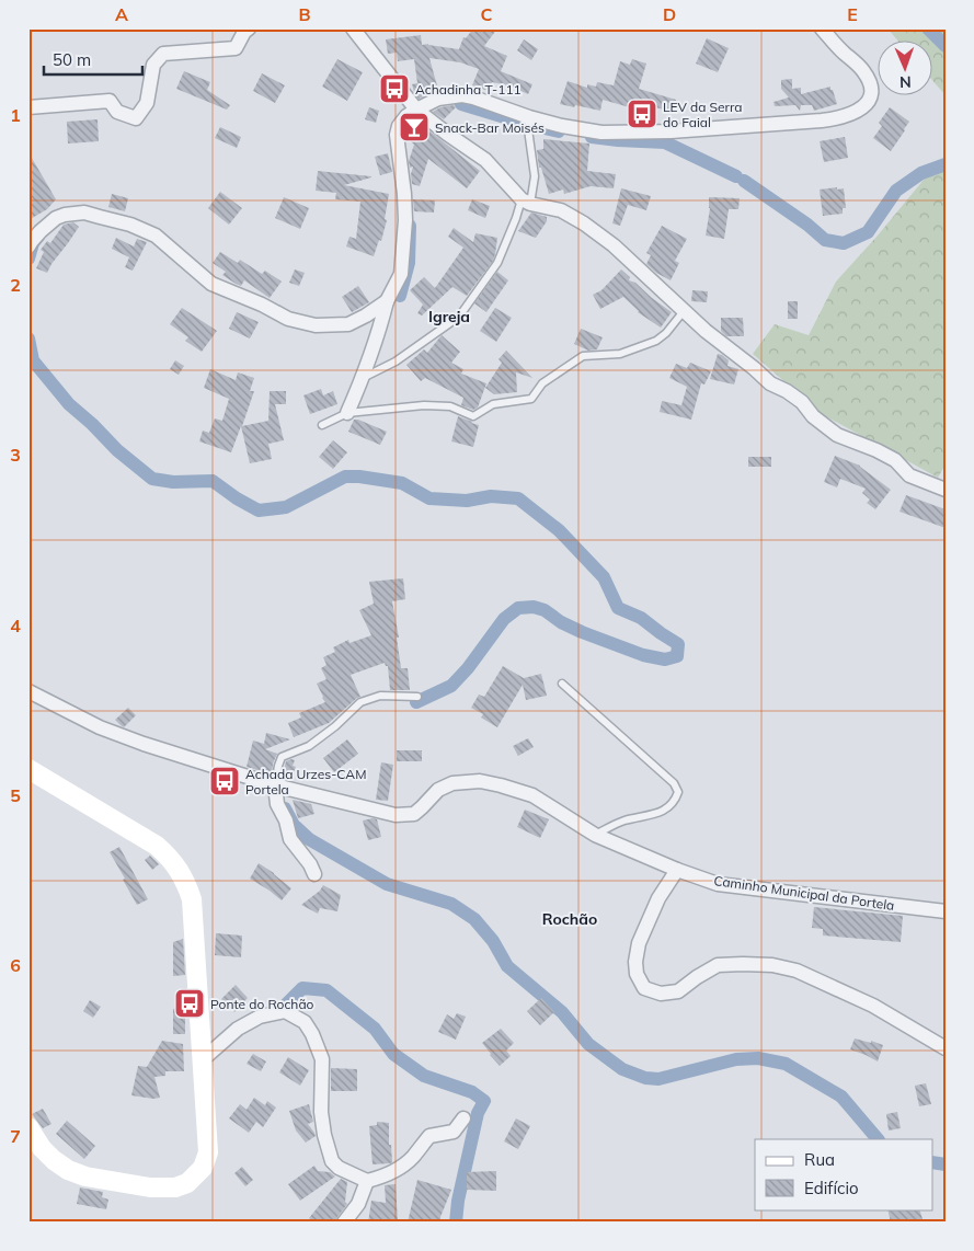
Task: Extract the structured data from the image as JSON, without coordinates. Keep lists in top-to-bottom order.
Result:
{
  "streets": {
    "street": ["Caminho Municipal da Portela"]
  },
  "districts": ["Igreja", "Rochão"],
  "places": {
    "bus stop": [
      "Achadinha T-111",
      "LEV da Serra do Faial",
      "Achada Urzes-CAM Portela",
      "Ponte do Rochão"
    ],
    "bar": ["Snack-Bar Moisés"]
  },
  "legend": ["Rua", "Edifício"],
  "scale_bar": "50 m",
  "north": "bottom",
  "grid": {
    "columns": [
      "A",
      "B",
      "C",
      "D",
      "E"
    ],
    "rows": [
      "1",
      "2",
      "3",
      "4",
      "5",
      "6",
      "7"
    ]
  }
}
